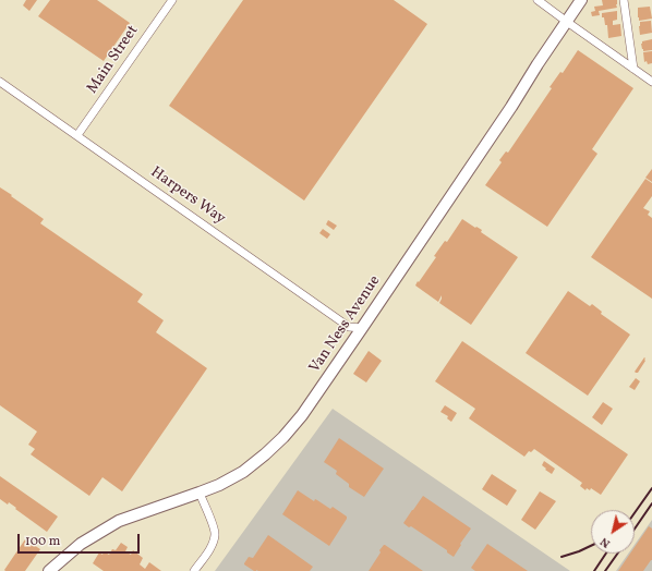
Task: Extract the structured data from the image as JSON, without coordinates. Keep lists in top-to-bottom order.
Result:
{
  "streets": {
    "main road": ["Van Ness Avenue"],
    "street": ["Main Street", "Harpers Way"]
  },
  "crossings": [
    ["Main Street", "Harpers Way"],
    ["Harpers Way", "Van Ness Avenue"]
  ],
  "scale_bar": "100 m",
  "north": "bottom left"
}
